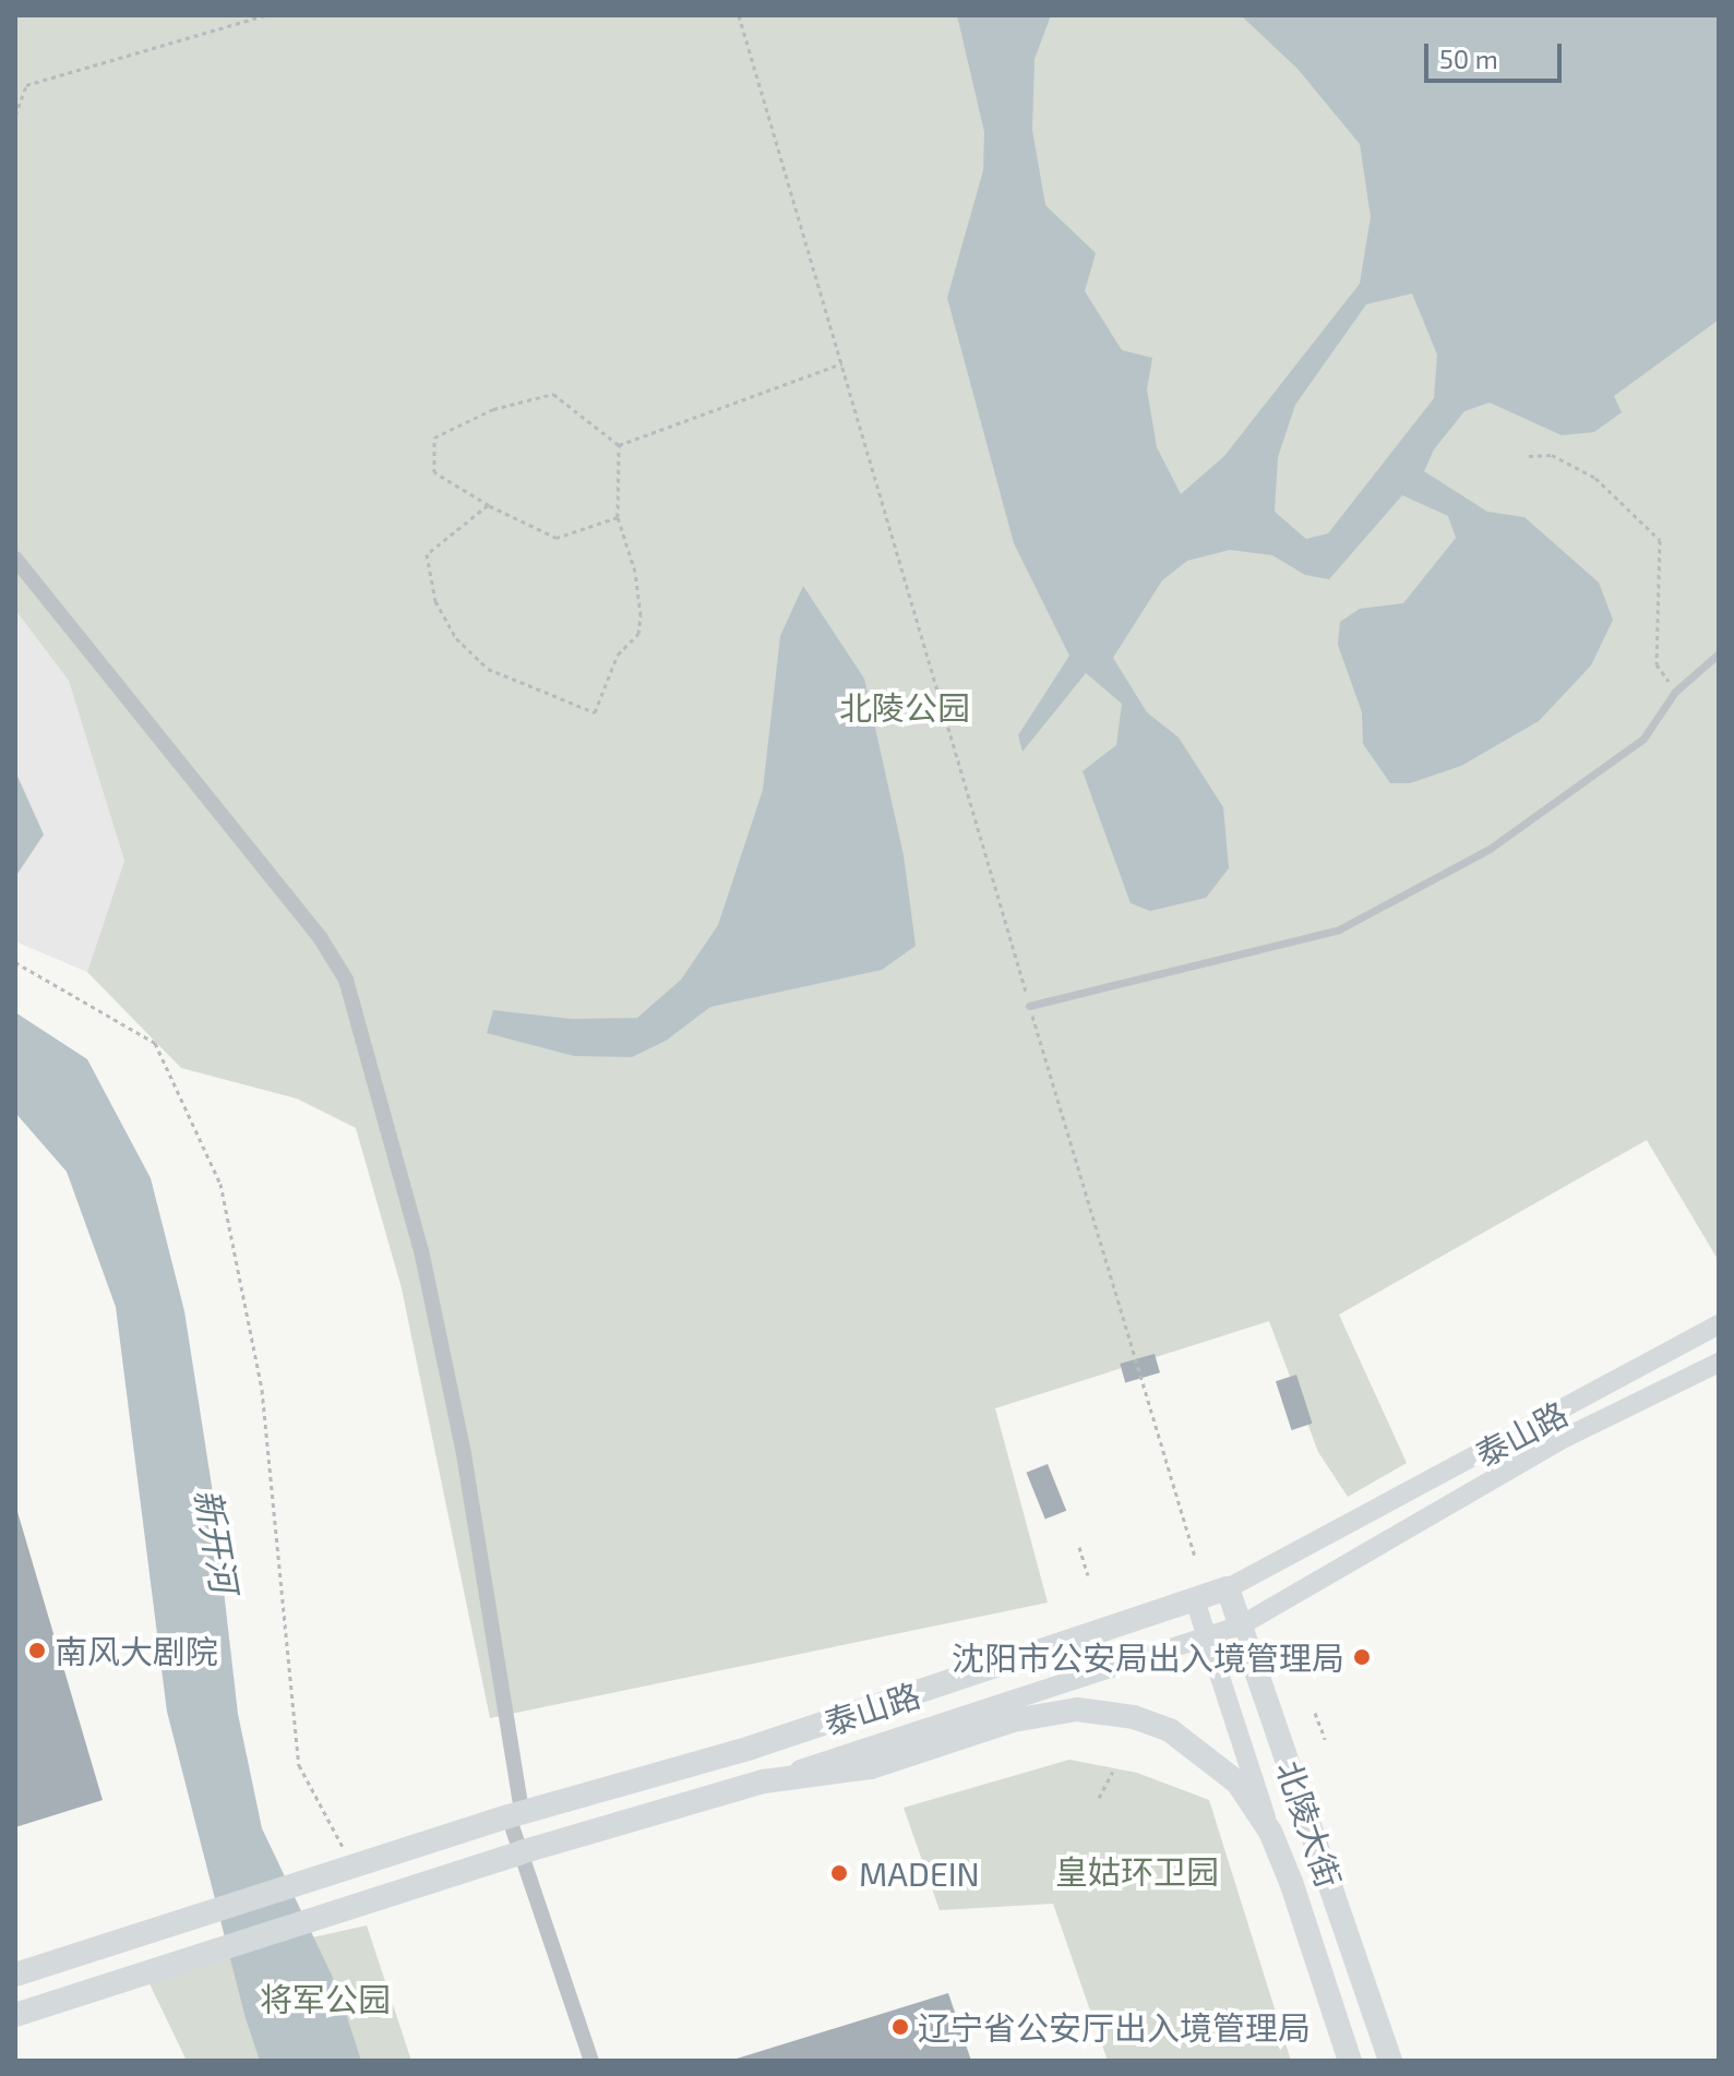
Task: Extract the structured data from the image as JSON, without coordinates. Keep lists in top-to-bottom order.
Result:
{
  "streets": {
    "main road": ["泰山路", "北陵大街"]
  },
  "crossings": [
    ["泰山路", "北陵大街"]
  ],
  "water": ["新开河"],
  "parks": ["北陵公园", "皇姑环卫园", "将军公园"],
  "places": [
    "南风大剧院",
    "沈阳市公安局出入境管理局",
    "MADEIN",
    "辽宁省公安厅出入境管理局"
  ],
  "scale_bar": "50 m"
}
